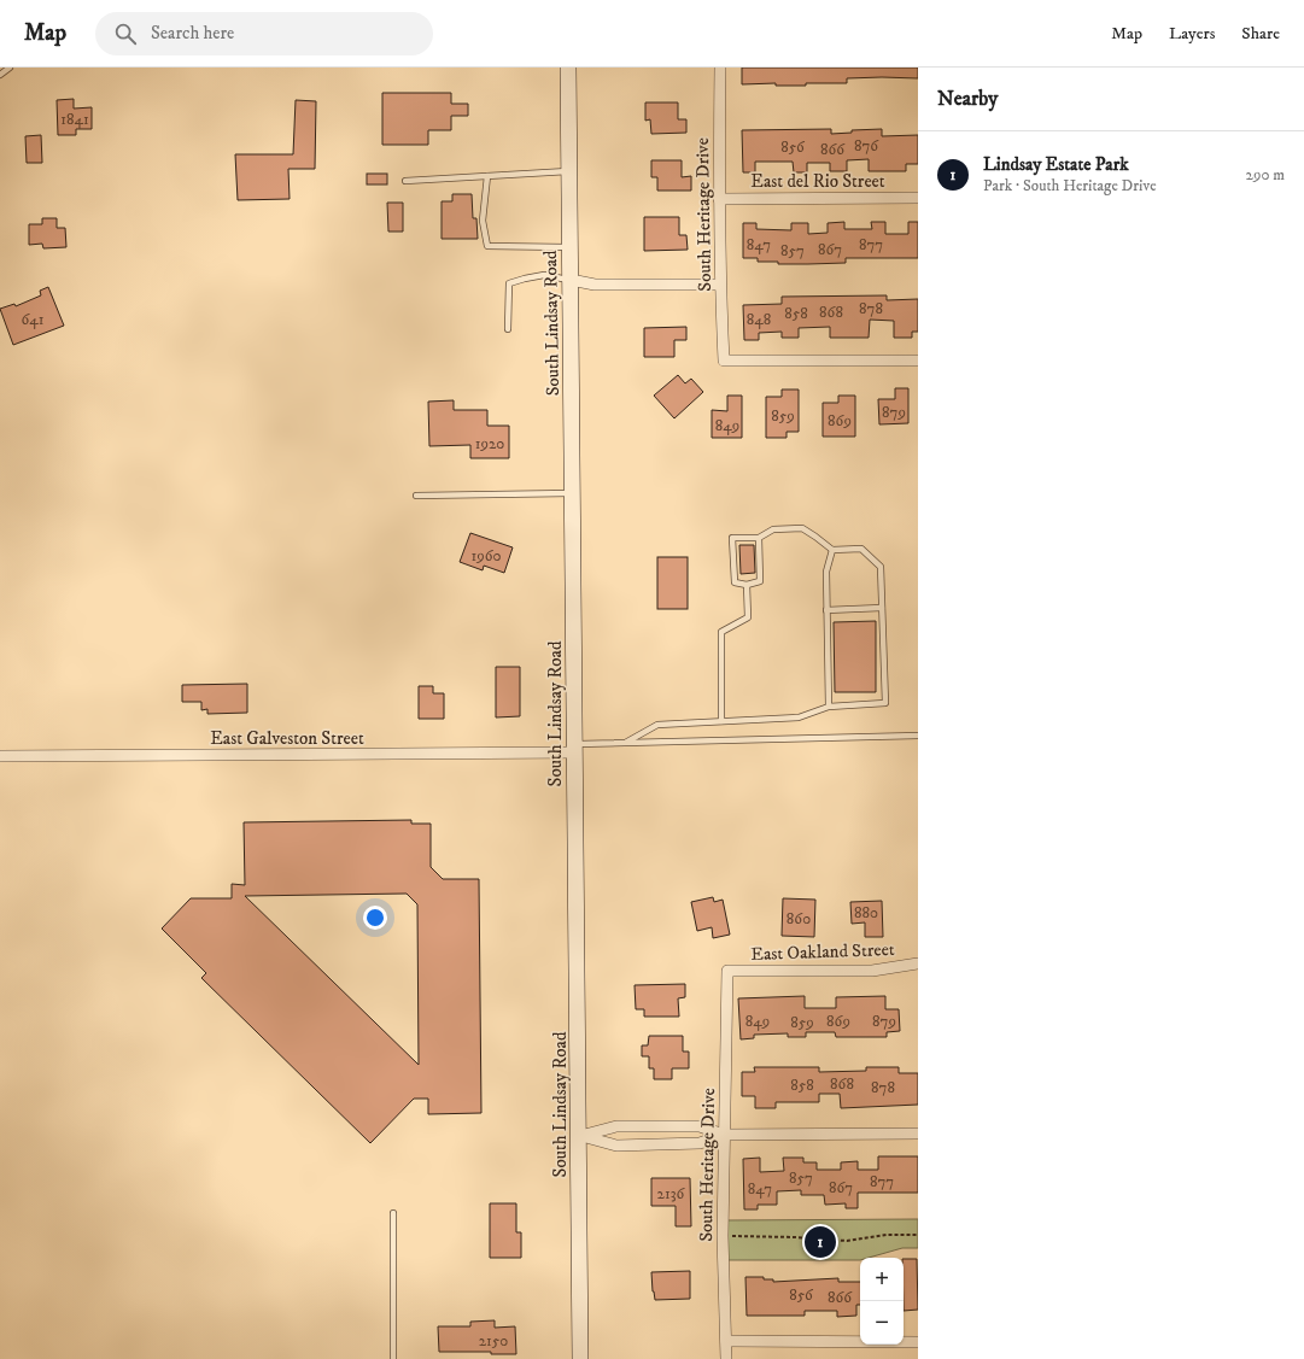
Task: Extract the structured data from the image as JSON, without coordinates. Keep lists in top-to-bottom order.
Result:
{
  "streets": {
    "main road": ["South Lindsay Road"],
    "street": [
      "East del Rio Street",
      "South Heritage Drive",
      "East Galveston Street",
      "East Oakland Street"
    ]
  },
  "crossings": [
    ["East del Rio Street", "South Heritage Drive"],
    ["South Heritage Drive", "East Oakland Street"],
    ["South Lindsay Road", "East Galveston Street"]
  ],
  "house_numbers": [
    "1841",
    "876",
    "856",
    "866",
    "847",
    "877",
    "867",
    "857",
    "878",
    "868",
    "858",
    "641",
    "848",
    "879",
    "859",
    "869",
    "849",
    "1920",
    "1960",
    "880",
    "860",
    "849",
    "869",
    "879",
    "859",
    "868",
    "858",
    "878",
    "857",
    "877",
    "867",
    "847",
    "2136",
    "856",
    "866",
    "2150"
  ],
  "page": {
    "header": "Map",
    "search": "Search here",
    "nav": ["Map", "Layers", "Share"],
    "heading": "Nearby",
    "list": [
      {
        "mark": "1",
        "name": "Lindsay Estate Park",
        "note": "Park · South Heritage Drive",
        "value": "290 m"
      }
    ],
    "pins": "1",
    "map_buttons": ["+", "−"]
  }
}
